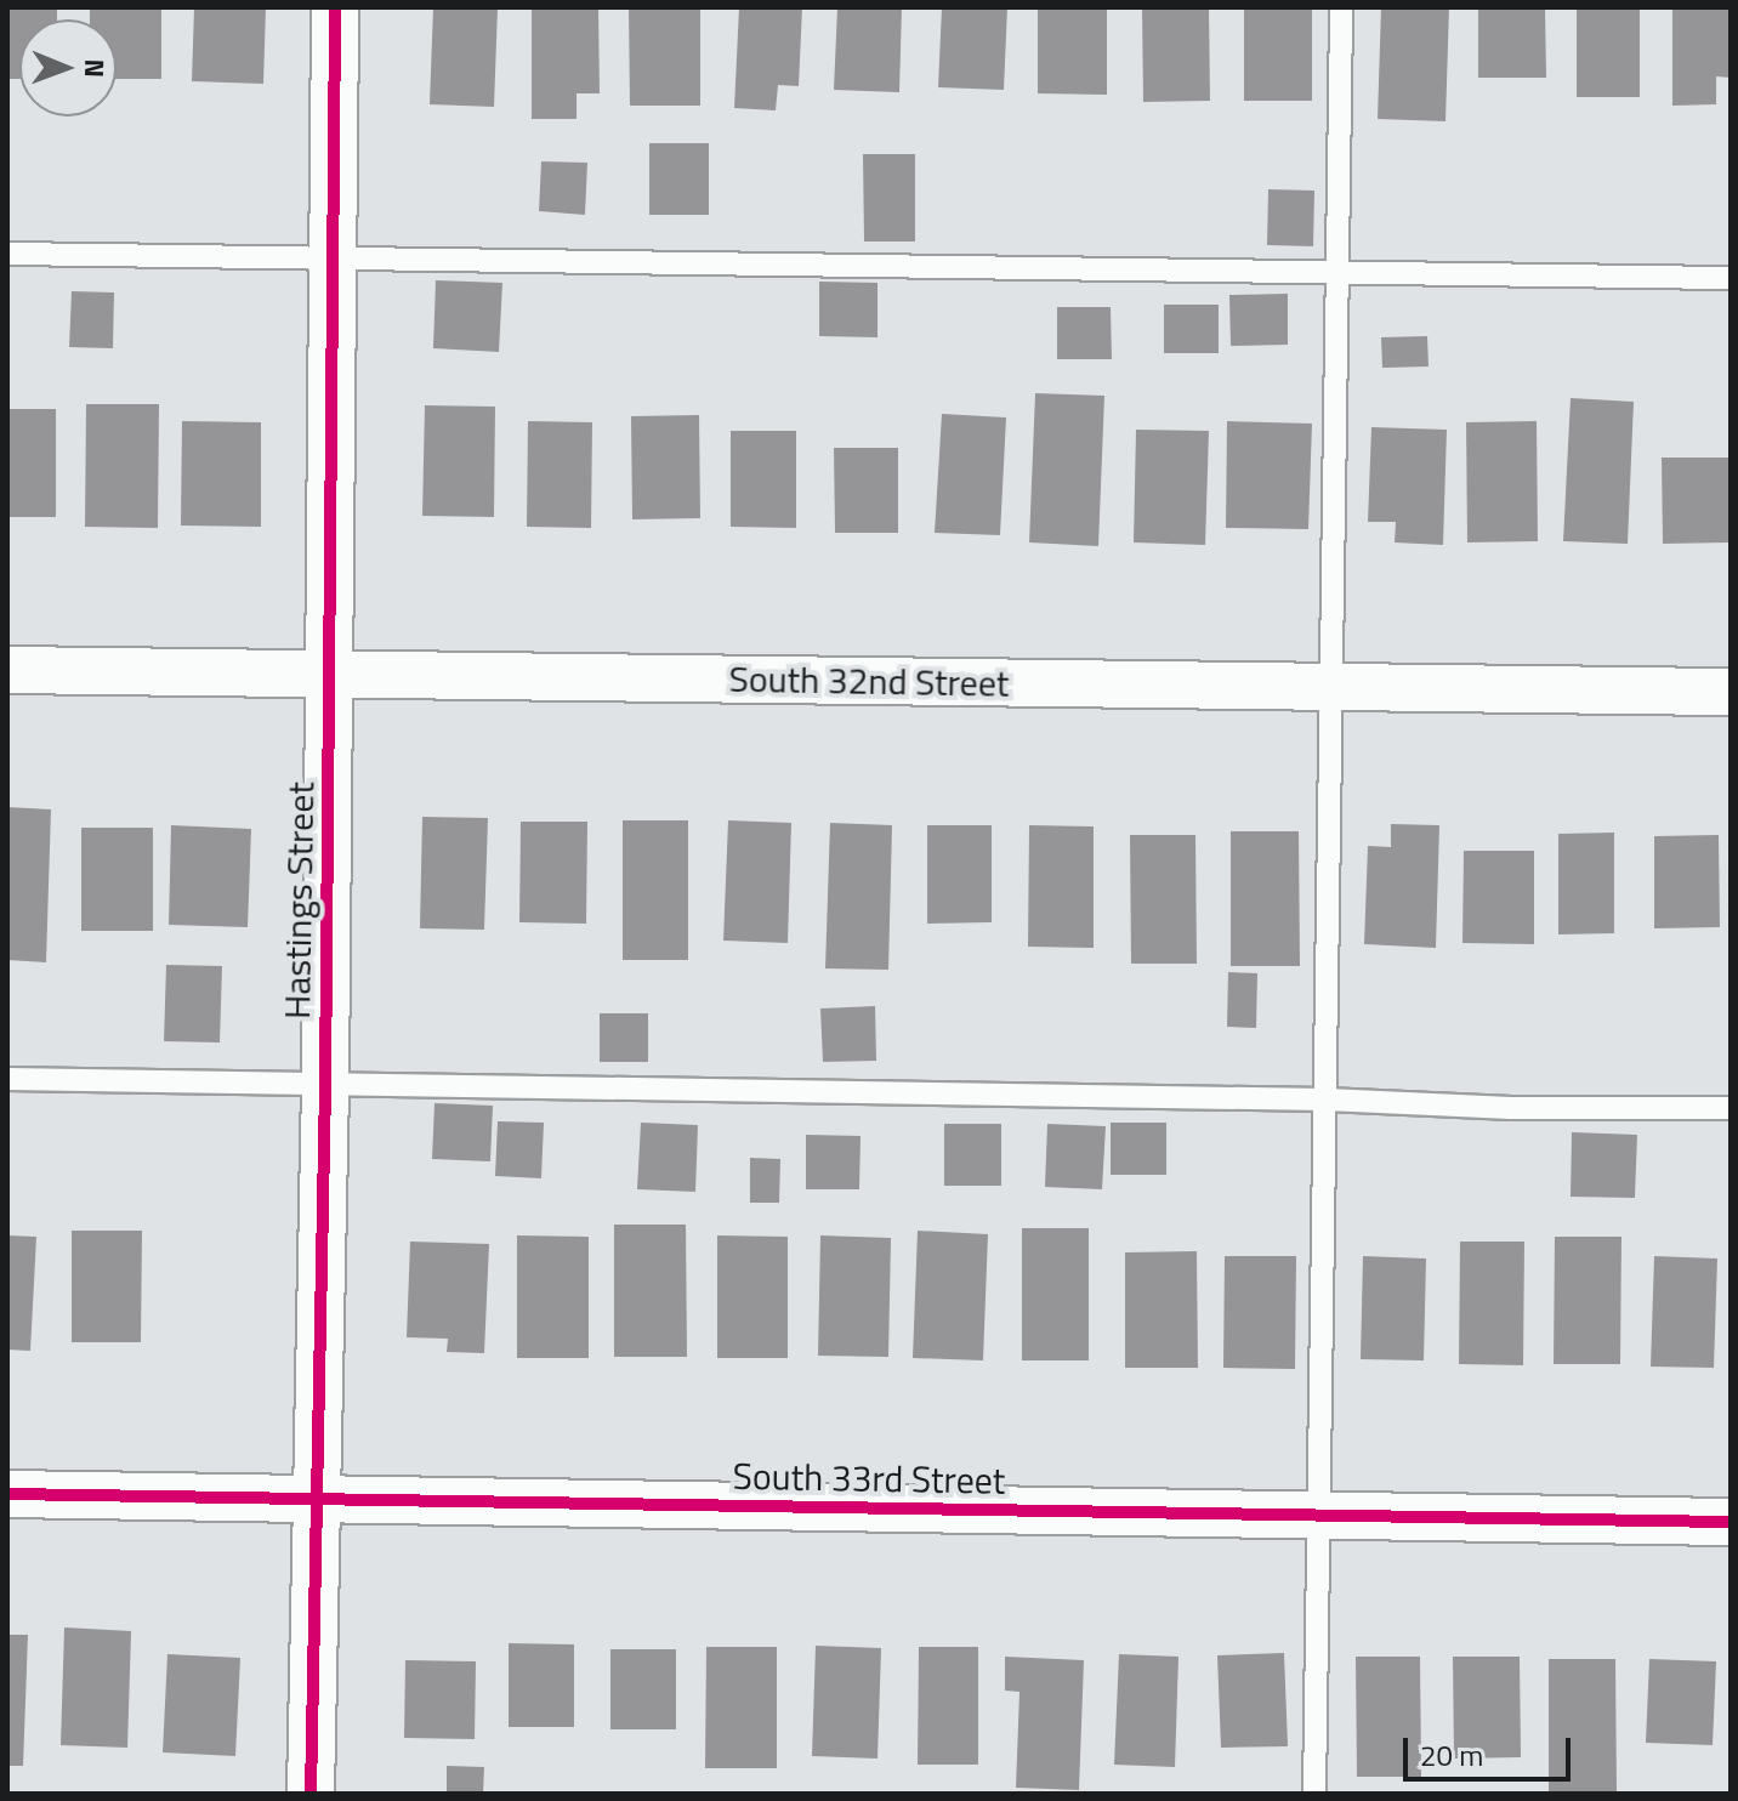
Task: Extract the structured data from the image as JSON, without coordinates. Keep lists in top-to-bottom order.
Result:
{
  "streets": {
    "street": ["South 32nd Street", "Hastings Street", "South 33rd Street"]
  },
  "crossings": [
    ["South 32nd Street", "Hastings Street"],
    ["Hastings Street", "South 33rd Street"]
  ],
  "scale_bar": "20 m",
  "north": "right"
}
